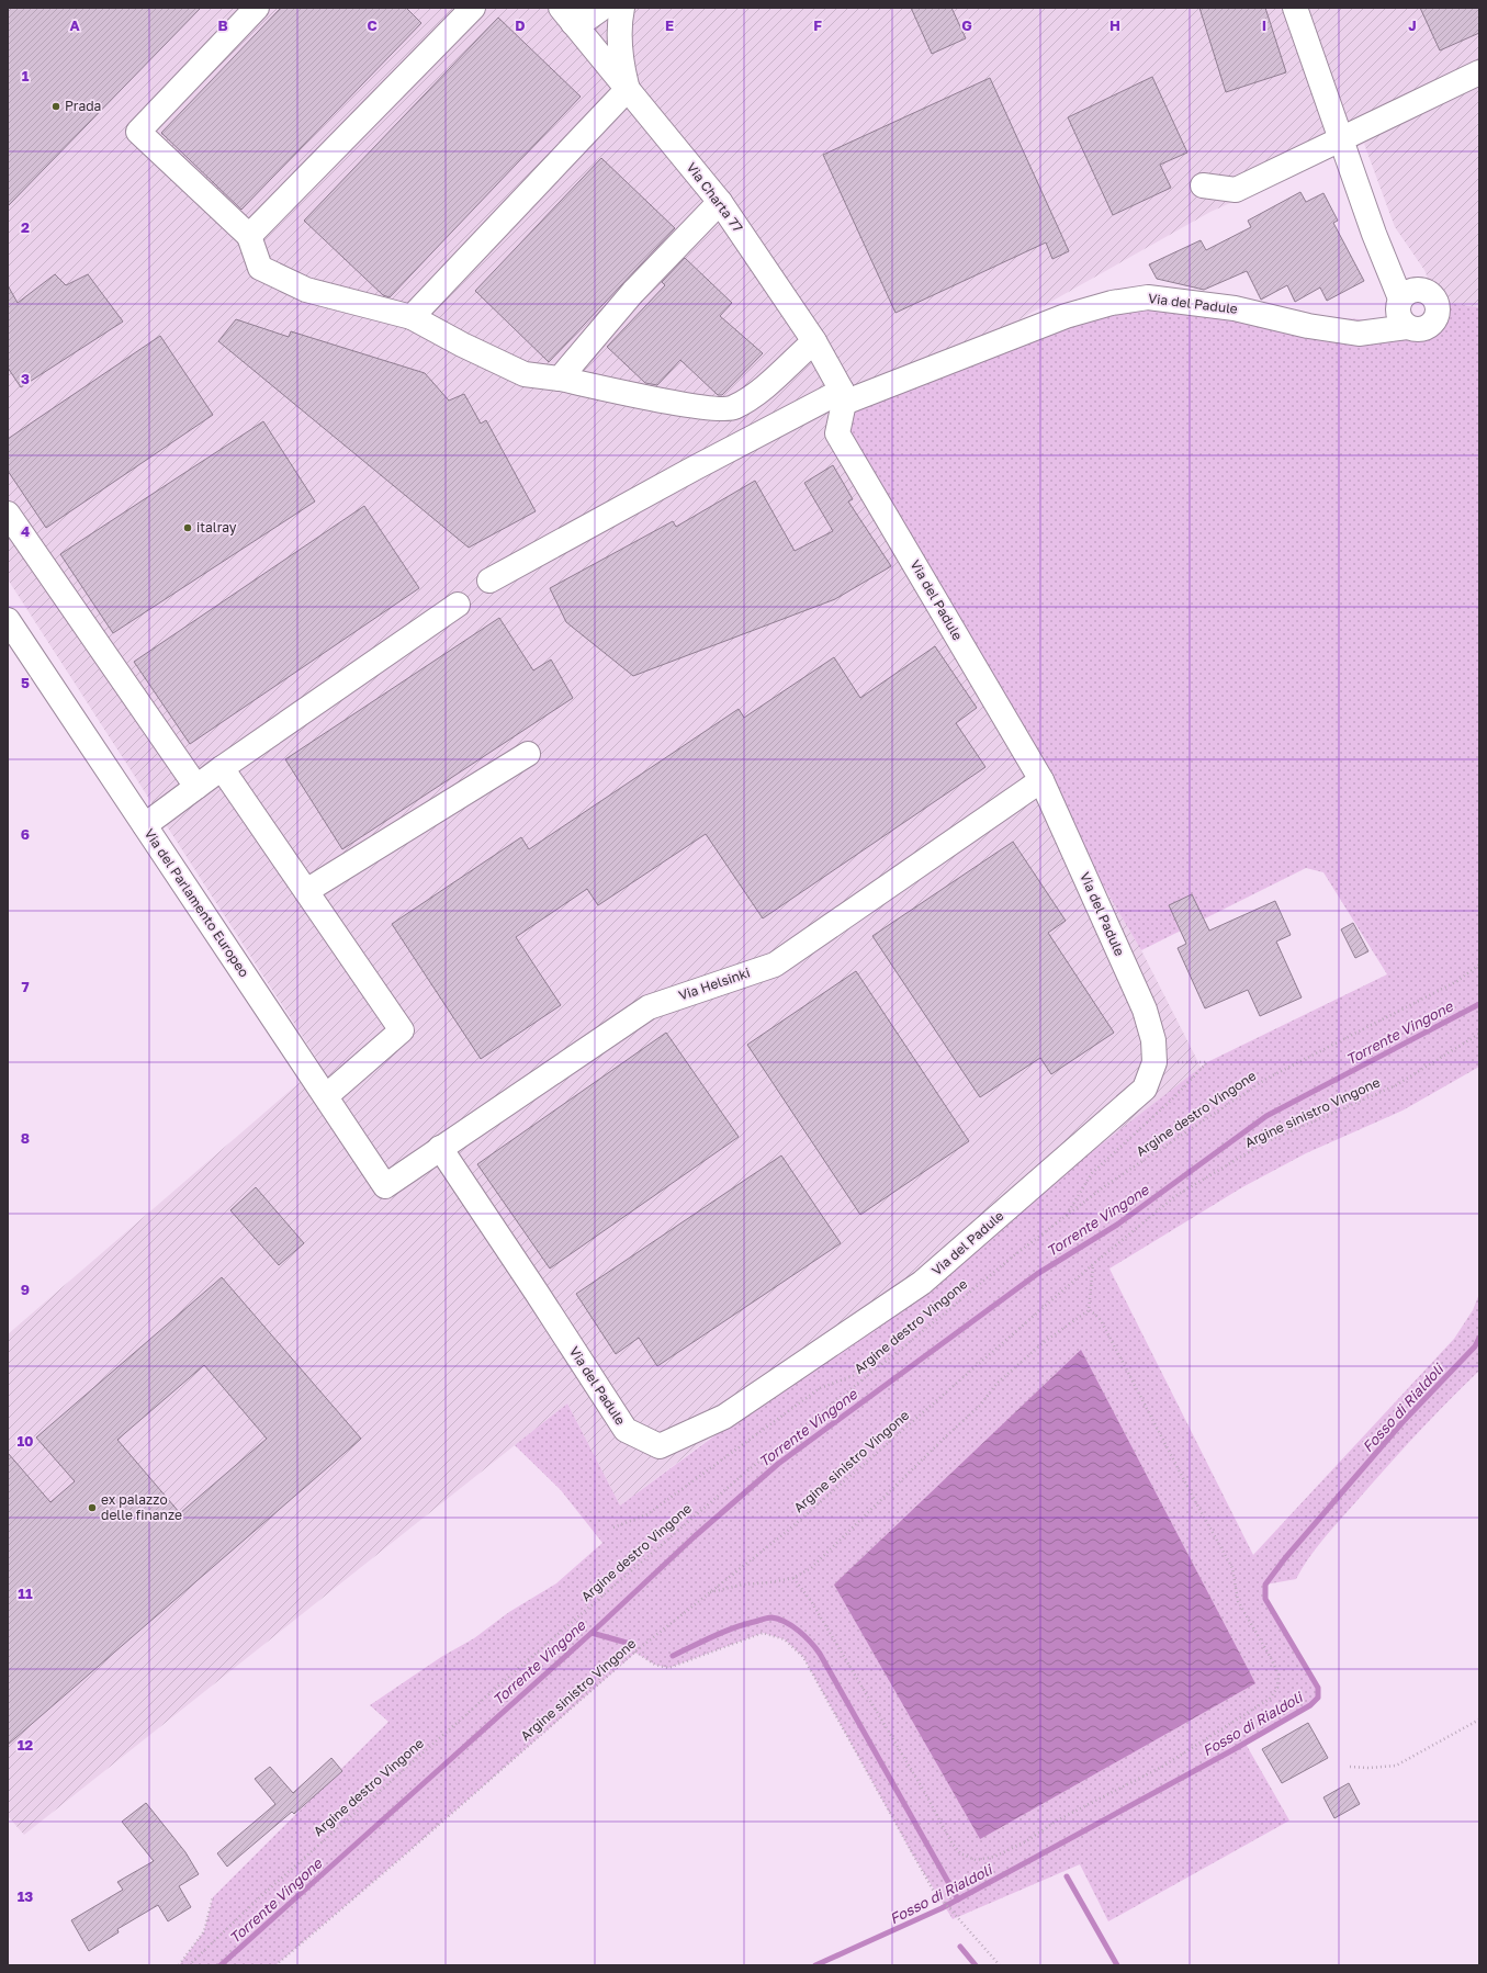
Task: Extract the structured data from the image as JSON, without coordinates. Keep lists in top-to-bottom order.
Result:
{
  "streets": {
    "street": [
      "Via Charta 77",
      "Via del Padule",
      "Via del Parlamento Europeo",
      "Via Helsinki"
    ],
    "path": ["Argine sinistro Vingone", "Argine destro Vingone"]
  },
  "crossings": [
    ["Via Charta 77", "Via del Padule"],
    ["Via del Padule", "Via Helsinki"],
    ["Via del Parlamento Europeo", "Via Helsinki"]
  ],
  "water": ["Torrente Vingone", "Fosso di Rialdoli"],
  "places": ["Prada", "italray", "ex palazzo delle finanze"],
  "grid": {
    "columns": [
      "A",
      "B",
      "C",
      "D",
      "E",
      "F",
      "G",
      "H",
      "I",
      "J"
    ],
    "rows": [
      "1",
      "2",
      "3",
      "4",
      "5",
      "6",
      "7",
      "8",
      "9",
      "10",
      "11",
      "12",
      "13"
    ]
  }
}
